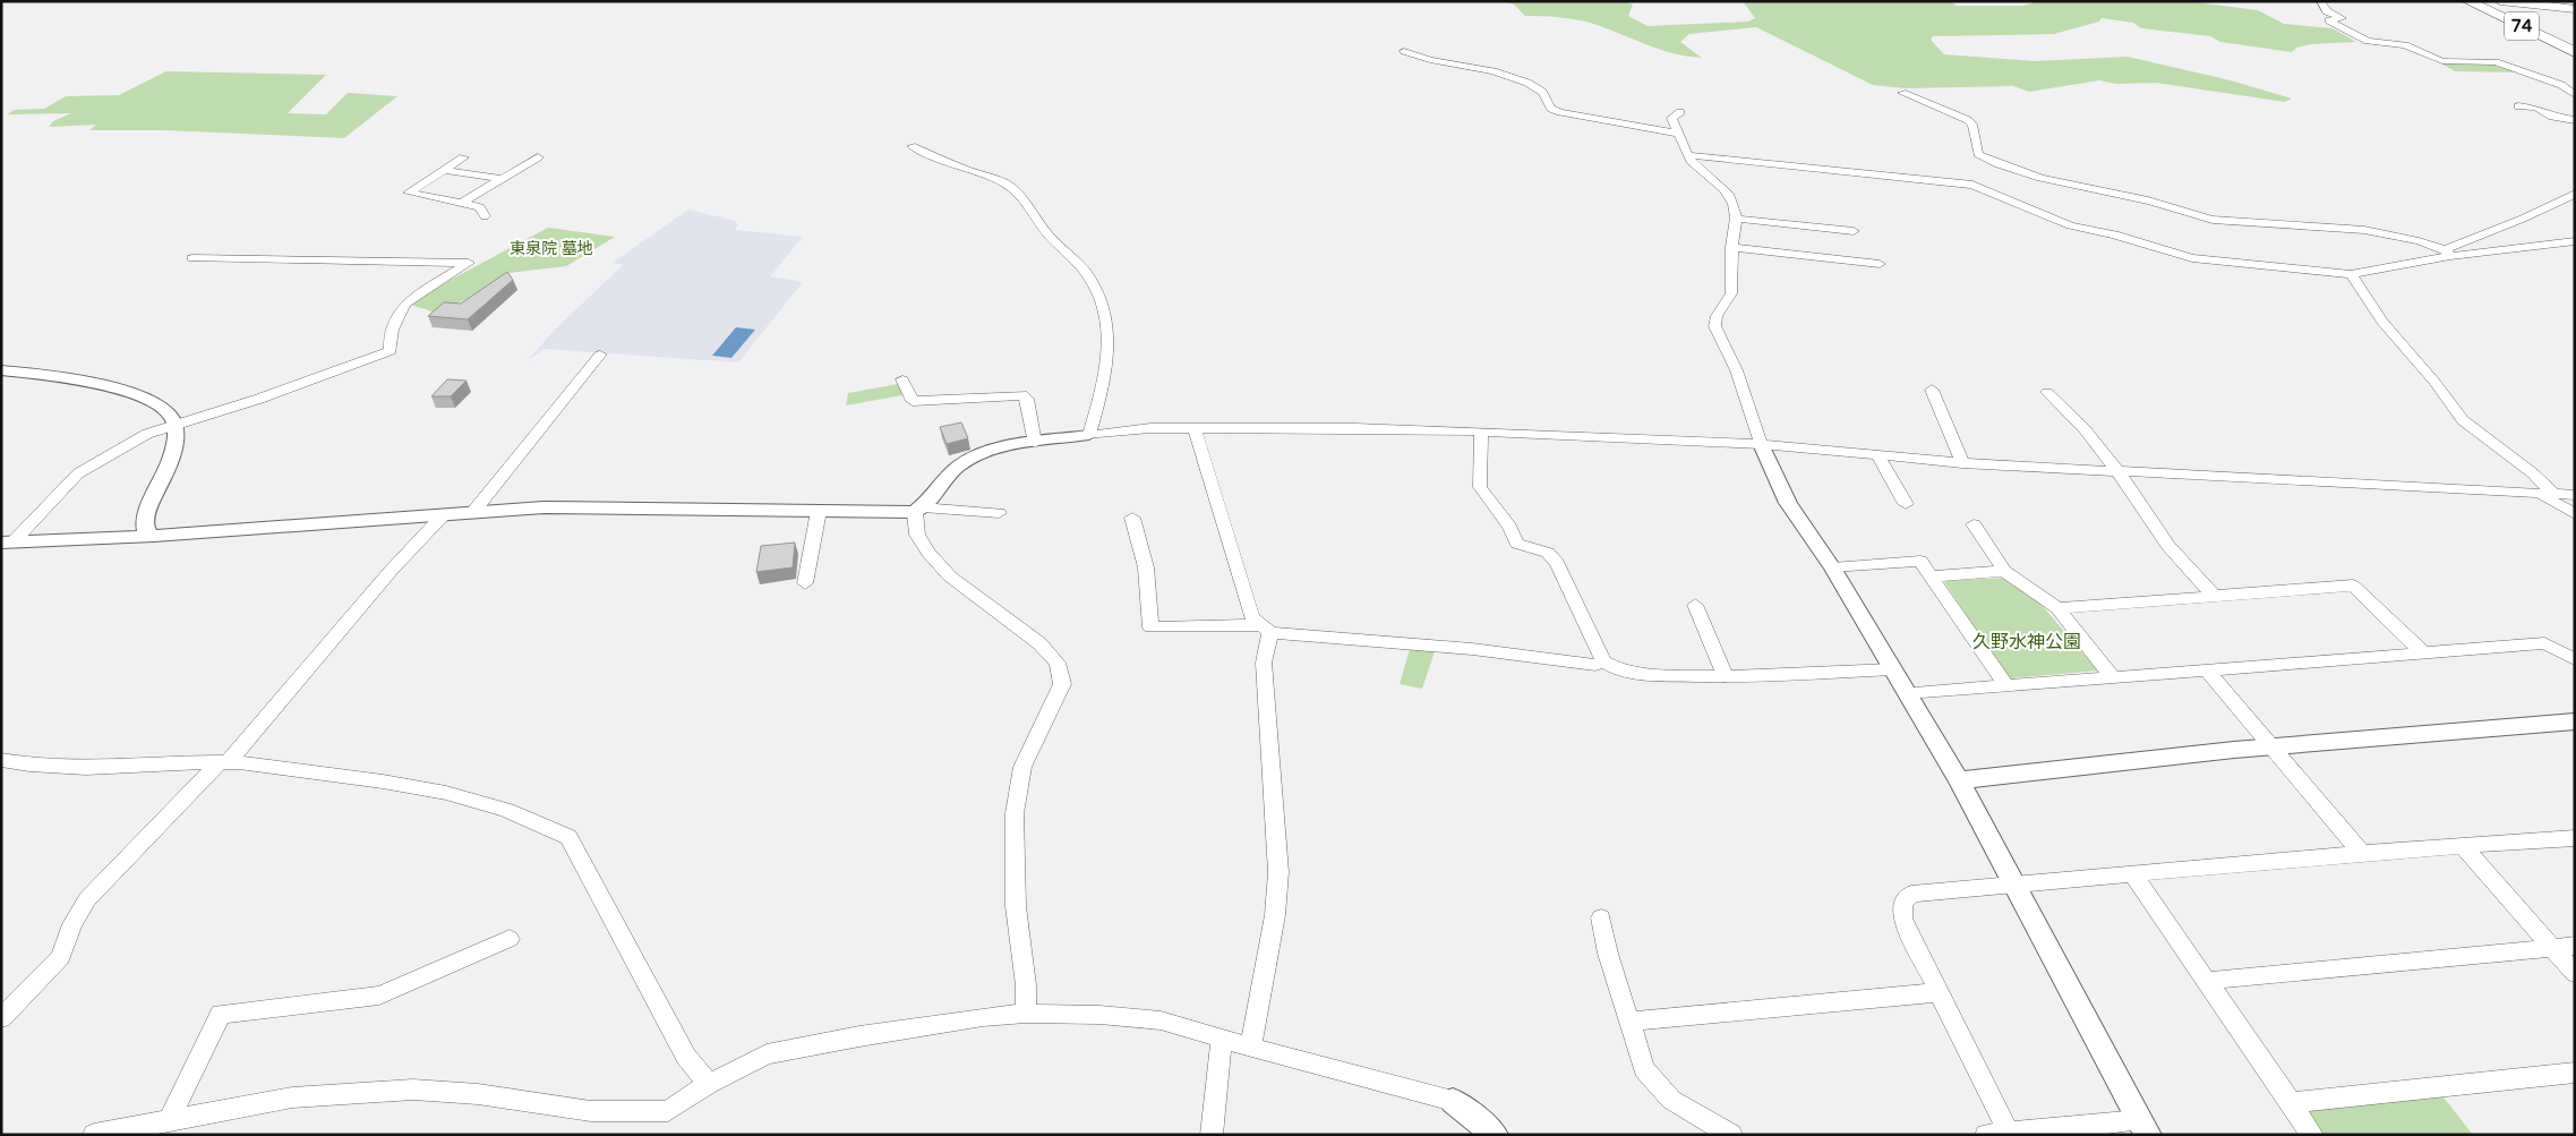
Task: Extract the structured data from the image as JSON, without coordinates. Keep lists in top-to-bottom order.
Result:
{
  "streets": {
    "main road": ["74"]
  },
  "parks": ["東泉院 墓地", "久野水神公園"]
}
